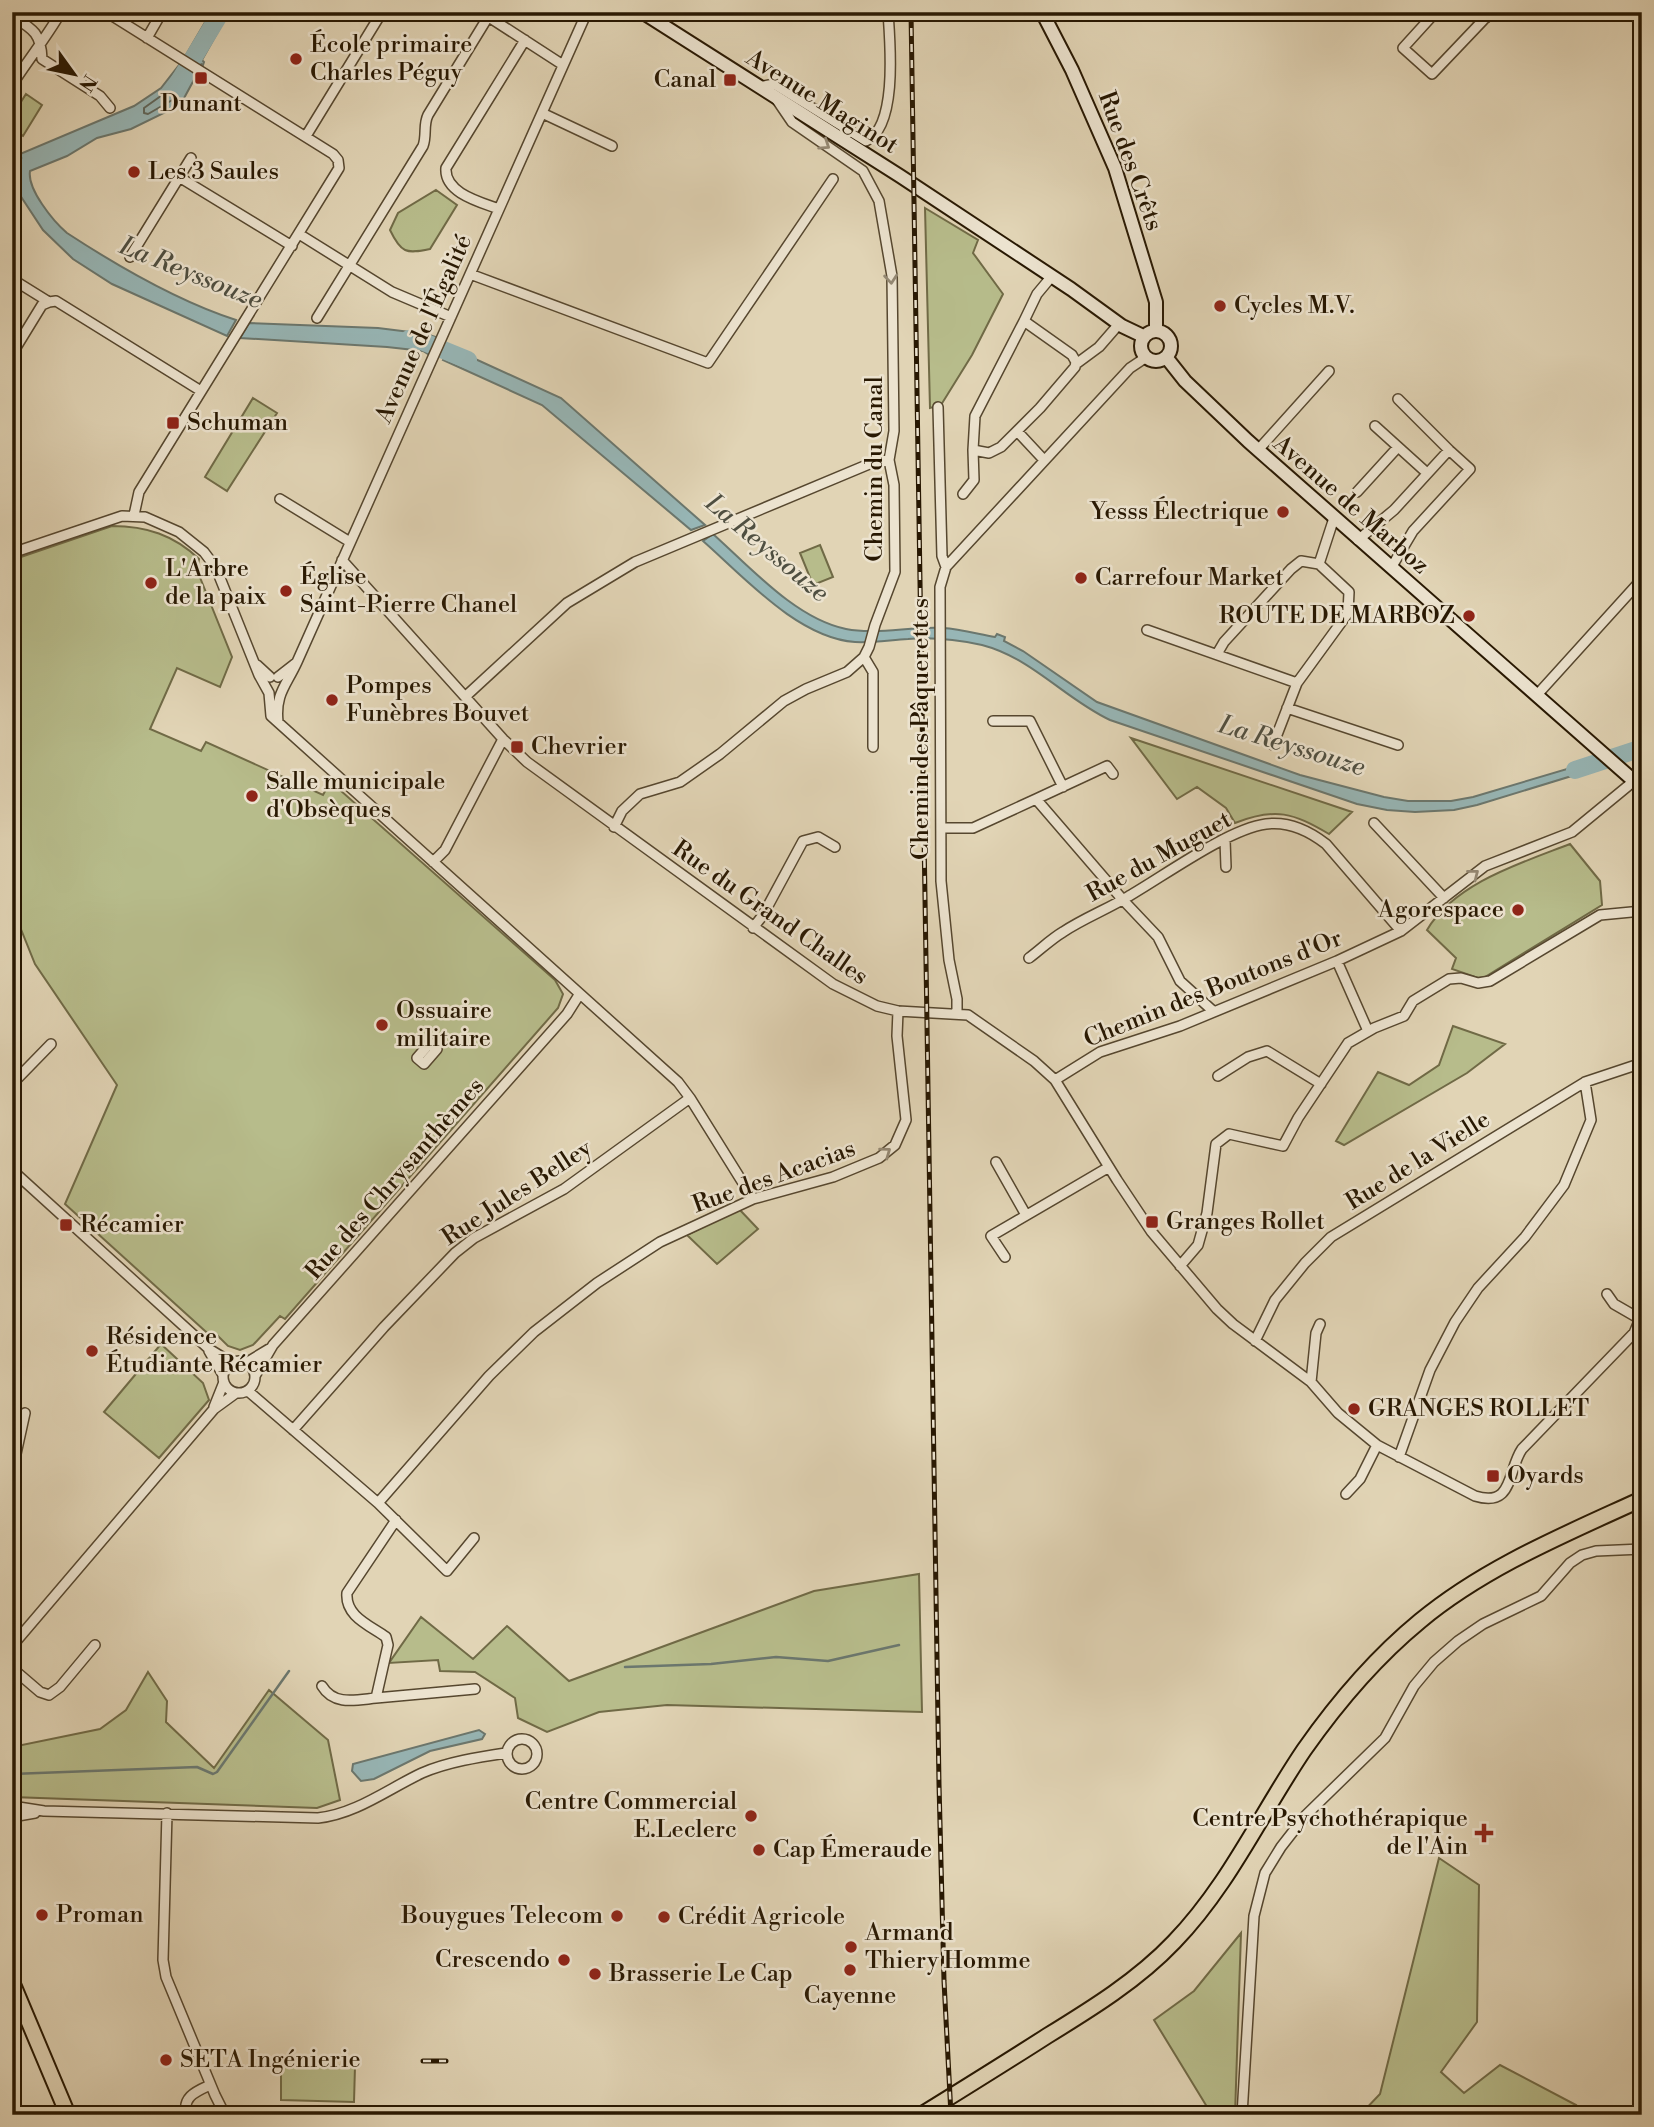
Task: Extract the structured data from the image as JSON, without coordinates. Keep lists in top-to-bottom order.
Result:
{
  "streets": {
    "main road": ["Avenue Maginot", "Rue des Crêts", "Avenue de Marboz"],
    "street": [
      "Avenue de l'Égalité",
      "Chemin du Canal",
      "Chemin des Pâquerettes",
      "Rue du Muguet",
      "Rue du Grand Challes",
      "Chemin des Boutons d'Or",
      "Rue de la Vielle",
      "Rue des Acacias",
      "Rue des Chrysanthèmes",
      "Rue Jules Belley"
    ]
  },
  "crossings": [
    ["Avenue Maginot", "Chemin du Canal"],
    ["Rue des Crêts", "Avenue de Marboz"],
    ["Rue des Crêts", "Chemin des Pâquerettes"],
    ["Avenue de l'Égalité", "Rue du Grand Challes"],
    ["Chemin du Canal", "Rue du Grand Challes"],
    ["Avenue de Marboz", "Chemin des Pâquerettes"],
    ["Avenue de Marboz", "Chemin des Boutons d'Or"],
    ["Chemin des Pâquerettes", "Rue du Grand Challes"],
    ["Rue du Muguet", "Chemin des Boutons d'Or"],
    ["Rue du Grand Challes", "Chemin des Boutons d'Or"],
    ["Rue du Grand Challes", "Rue de la Vielle"],
    ["Rue du Grand Challes", "Rue des Acacias"]
  ],
  "one_way": ["Chemin du Canal"],
  "water": ["La Reyssouze"],
  "places": {
    "other": [
      "École primaire Charles Péguy",
      "Les 3 Saules",
      "Cycles M.V.",
      "Yesss Électrique",
      "Carrefour Market",
      "L'Arbre de la paix",
      "Église Saint-Pierre Chanel",
      "ROUTE DE MARBOZ",
      "Pompes Funèbres Bouvet",
      "Salle municipale d'Obsèques",
      "Agorespace",
      "Ossuaire militaire",
      "Résidence Étudiante Récamier",
      "GRANGES ROLLET",
      "Centre Commercial E.Leclerc",
      "Cap Émeraude",
      "Proman",
      "Bouygues Telecom",
      "Crédit Agricole",
      "Armand Thiery Homme",
      "Crescendo",
      "Cayenne",
      "Brasserie Le Cap",
      "SETA Ingénierie"
    ],
    "transit": [
      "Dunant",
      "Canal",
      "Schuman",
      "Chevrier",
      "Granges Rollet",
      "Récamier",
      "Oyards"
    ],
    "health": ["Centre Psychothérapique de l'Ain"]
  },
  "north": "bottom right"
}
